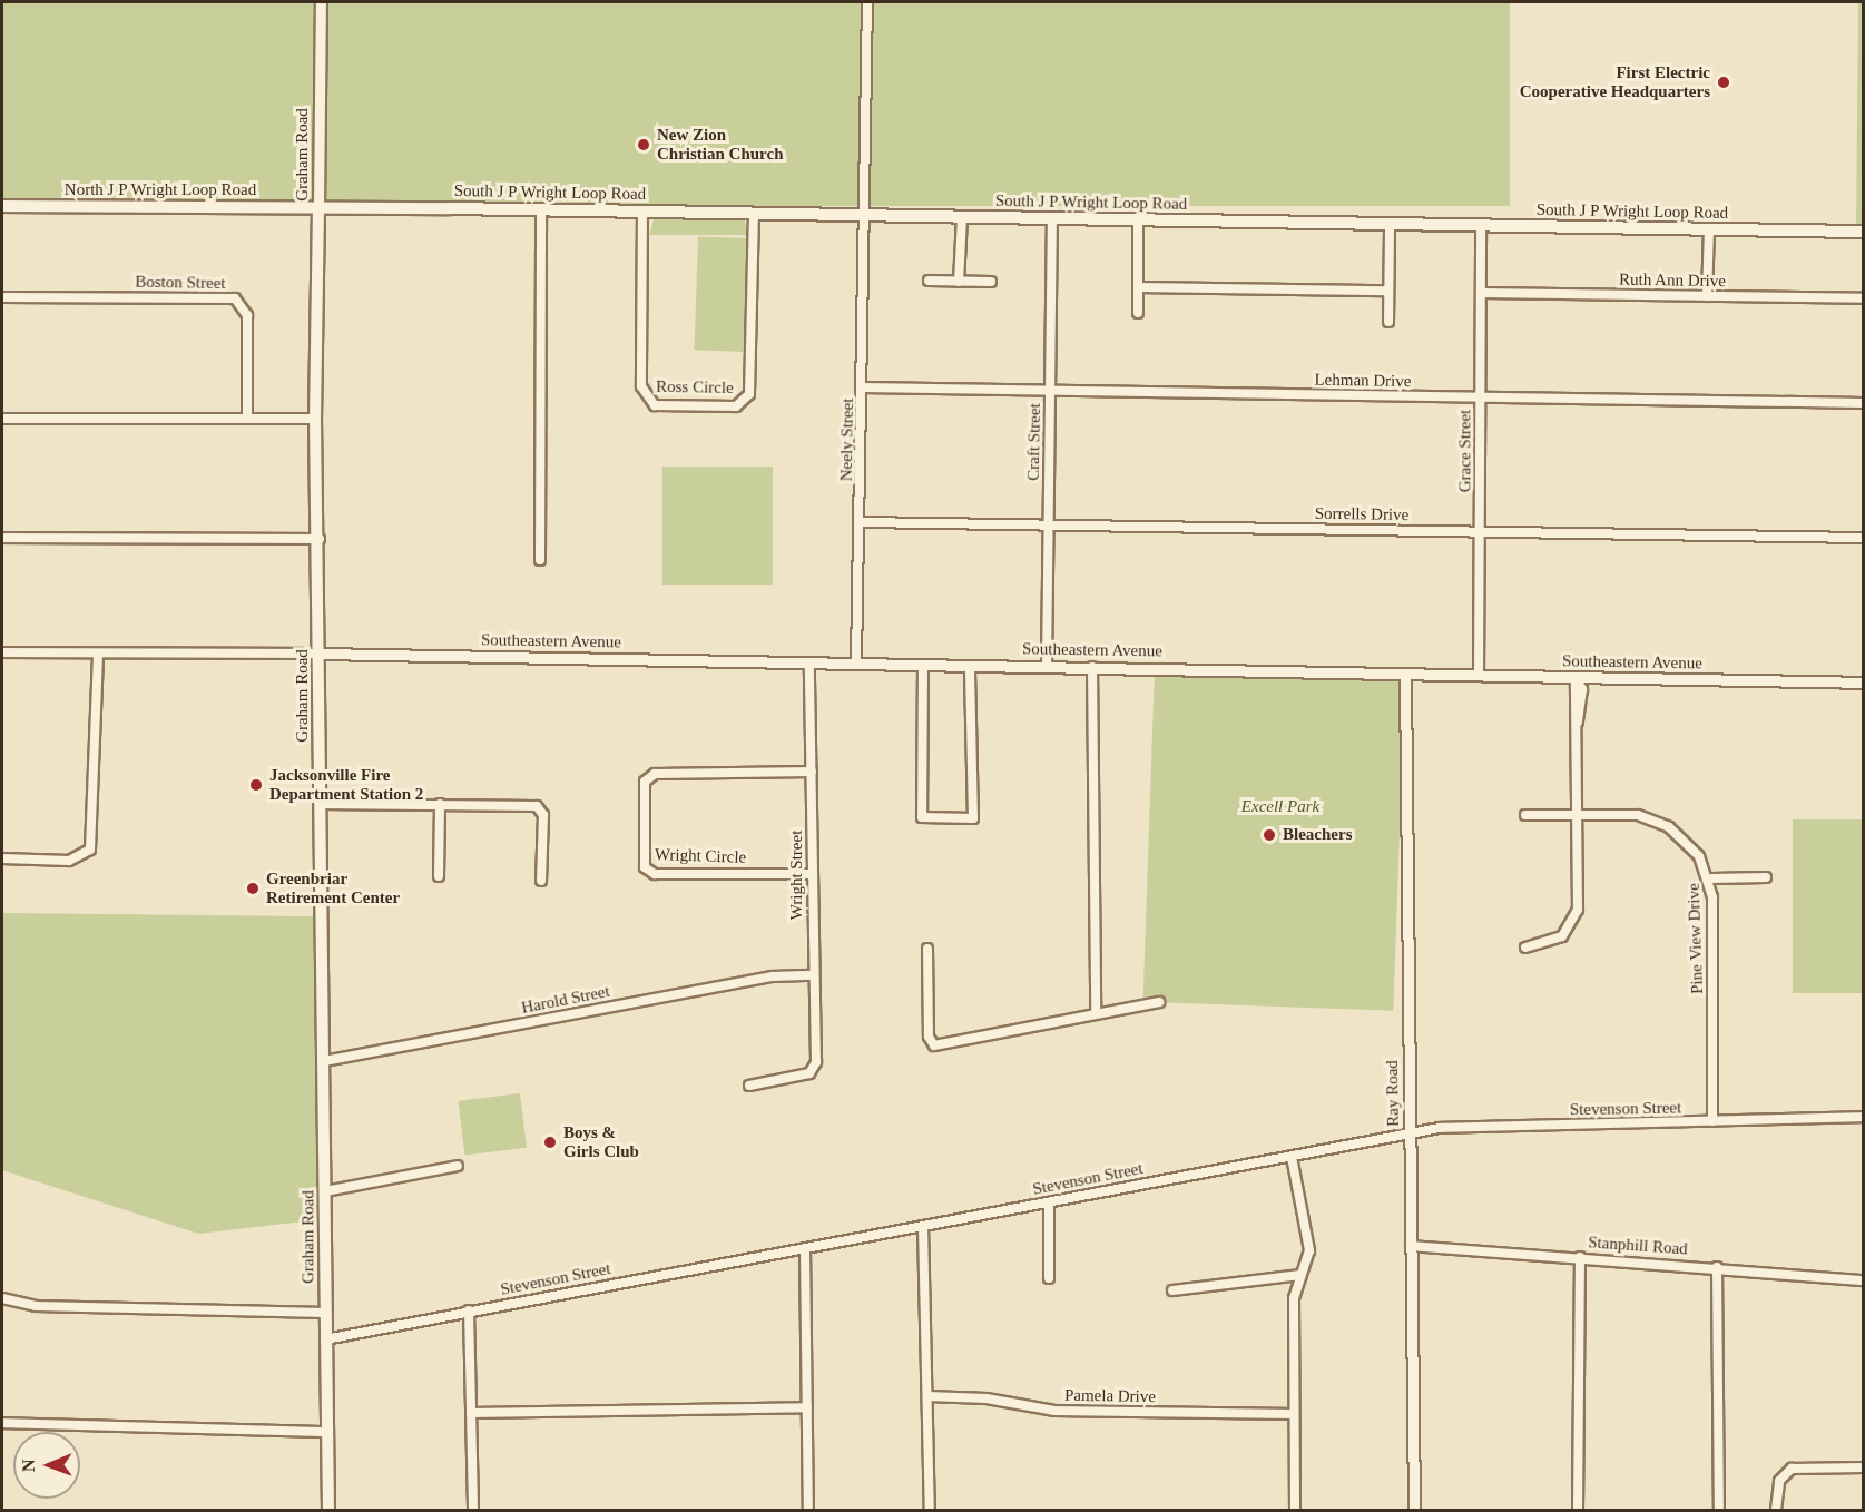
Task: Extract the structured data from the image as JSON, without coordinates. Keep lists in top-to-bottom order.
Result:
{
  "streets": {
    "main road": ["Graham Road", "North J P Wright Loop Road", "South J P Wright Loop Road"],
    "street": [
      "Ruth Ann Drive",
      "Boston Street",
      "Lehman Drive",
      "Ross Circle",
      "Neely Street",
      "Craft Street",
      "Grace Street",
      "Sorrells Drive",
      "Southeastern Avenue",
      "Wright Circle",
      "Wright Street",
      "Pine View Drive",
      "Harold Street",
      "Ray Road",
      "Stevenson Street",
      "Stanphill Road",
      "Pamela Drive"
    ]
  },
  "crossings": [
    ["Graham Road", "North J P Wright Loop Road"],
    ["Graham Road", "South J P Wright Loop Road"],
    ["Graham Road", "Southeastern Avenue"],
    ["Graham Road", "Harold Street"],
    ["Graham Road", "Stevenson Street"],
    ["North J P Wright Loop Road", "South J P Wright Loop Road"],
    ["South J P Wright Loop Road", "Ross Circle"],
    ["South J P Wright Loop Road", "Neely Street"],
    ["South J P Wright Loop Road", "Craft Street"],
    ["South J P Wright Loop Road", "Grace Street"],
    ["Ruth Ann Drive", "Grace Street"],
    ["Lehman Drive", "Neely Street"],
    ["Lehman Drive", "Craft Street"],
    ["Lehman Drive", "Grace Street"],
    ["Neely Street", "Sorrells Drive"],
    ["Neely Street", "Southeastern Avenue"],
    ["Craft Street", "Sorrells Drive"],
    ["Craft Street", "Southeastern Avenue"],
    ["Grace Street", "Sorrells Drive"],
    ["Grace Street", "Southeastern Avenue"],
    ["Southeastern Avenue", "Wright Street"],
    ["Southeastern Avenue", "Ray Road"],
    ["Wright Circle", "Wright Street"],
    ["Wright Street", "Harold Street"],
    ["Pine View Drive", "Stevenson Street"],
    ["Ray Road", "Stevenson Street"],
    ["Ray Road", "Stanphill Road"]
  ],
  "parks": ["Excell Park"],
  "places": [
    "First Electric Cooperative Headquarters",
    "New Zion Christian Church",
    "Jacksonville Fire Department Station 2",
    "Bleachers",
    "Greenbriar Retirement Center",
    "Boys & Girls Club"
  ],
  "north": "left"
}
